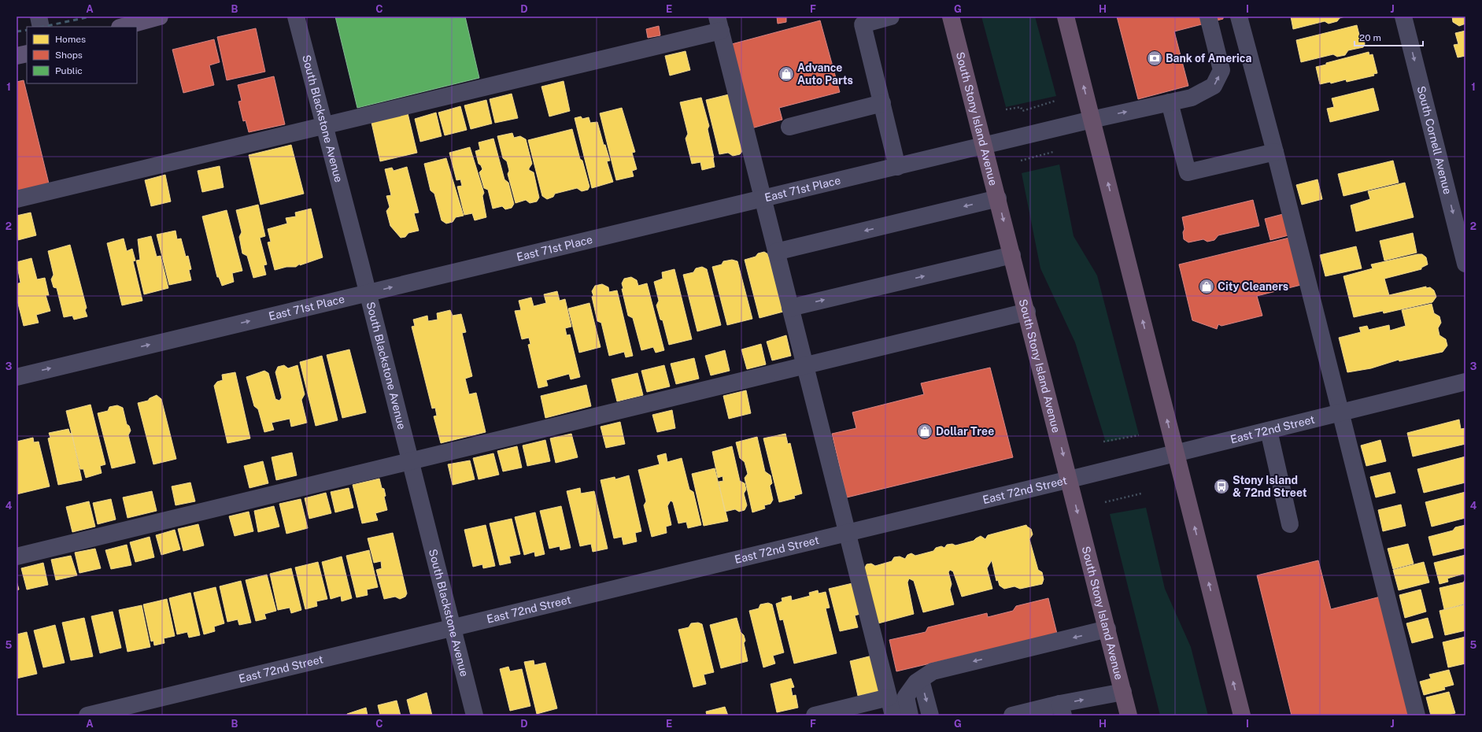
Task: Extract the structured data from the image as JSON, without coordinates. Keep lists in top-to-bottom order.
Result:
{
  "streets": {
    "highway": ["South Stony Island Avenue"],
    "street": [
      "South Blackstone Avenue",
      "South Cornell Avenue",
      "East 71st Place",
      "East 72nd Street"
    ]
  },
  "crossings": [
    ["South Blackstone Avenue", "East 71st Place"],
    ["South Blackstone Avenue", "East 72nd Street"],
    ["South Stony Island Avenue", "East 71st Place"],
    ["South Stony Island Avenue", "East 72nd Street"]
  ],
  "one_way": ["South Cornell Avenue", "East 71st Place"],
  "places": {
    "bank": ["Bank of America"],
    "shop": ["Advance Auto Parts", "City Cleaners", "Dollar Tree"],
    "bus stop": ["Stony Island & 72nd Street"]
  },
  "legend": ["Homes", "Shops", "Public"],
  "scale_bar": "20 m",
  "grid": {
    "columns": [
      "A",
      "B",
      "C",
      "D",
      "E",
      "F",
      "G",
      "H",
      "I",
      "J"
    ],
    "rows": [
      "1",
      "2",
      "3",
      "4",
      "5"
    ]
  }
}
